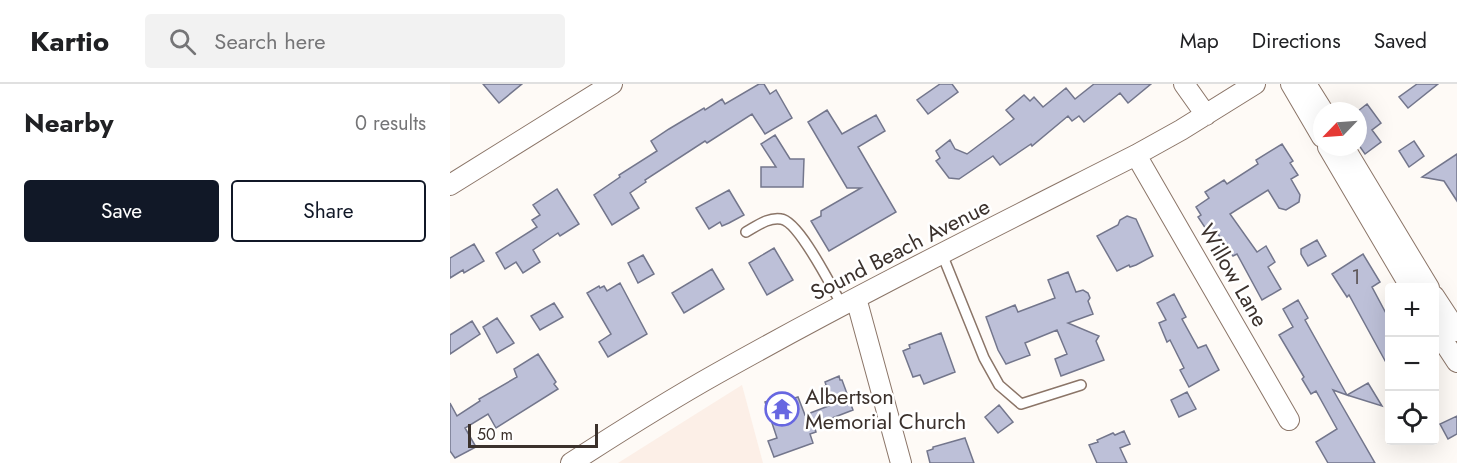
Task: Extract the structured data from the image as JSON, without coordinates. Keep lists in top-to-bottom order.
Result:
{
  "streets": {
    "street": ["Sound Beach Avenue", "Willow Lane"]
  },
  "crossings": [
    ["Sound Beach Avenue", "Willow Lane"]
  ],
  "places": {
    "temple": ["Albertson Memorial Church"]
  },
  "house_numbers": ["1"],
  "scale_bar": "50 m",
  "north": "bottom left",
  "page": {
    "header": "Kartio",
    "search": "Search here",
    "nav": ["Map", "Directions", "Saved"],
    "heading": ["Nearby", "0 results"],
    "buttons": ["Save", "Share"],
    "map_buttons": ["+", "−"],
    "scale": "50 m"
  }
}
